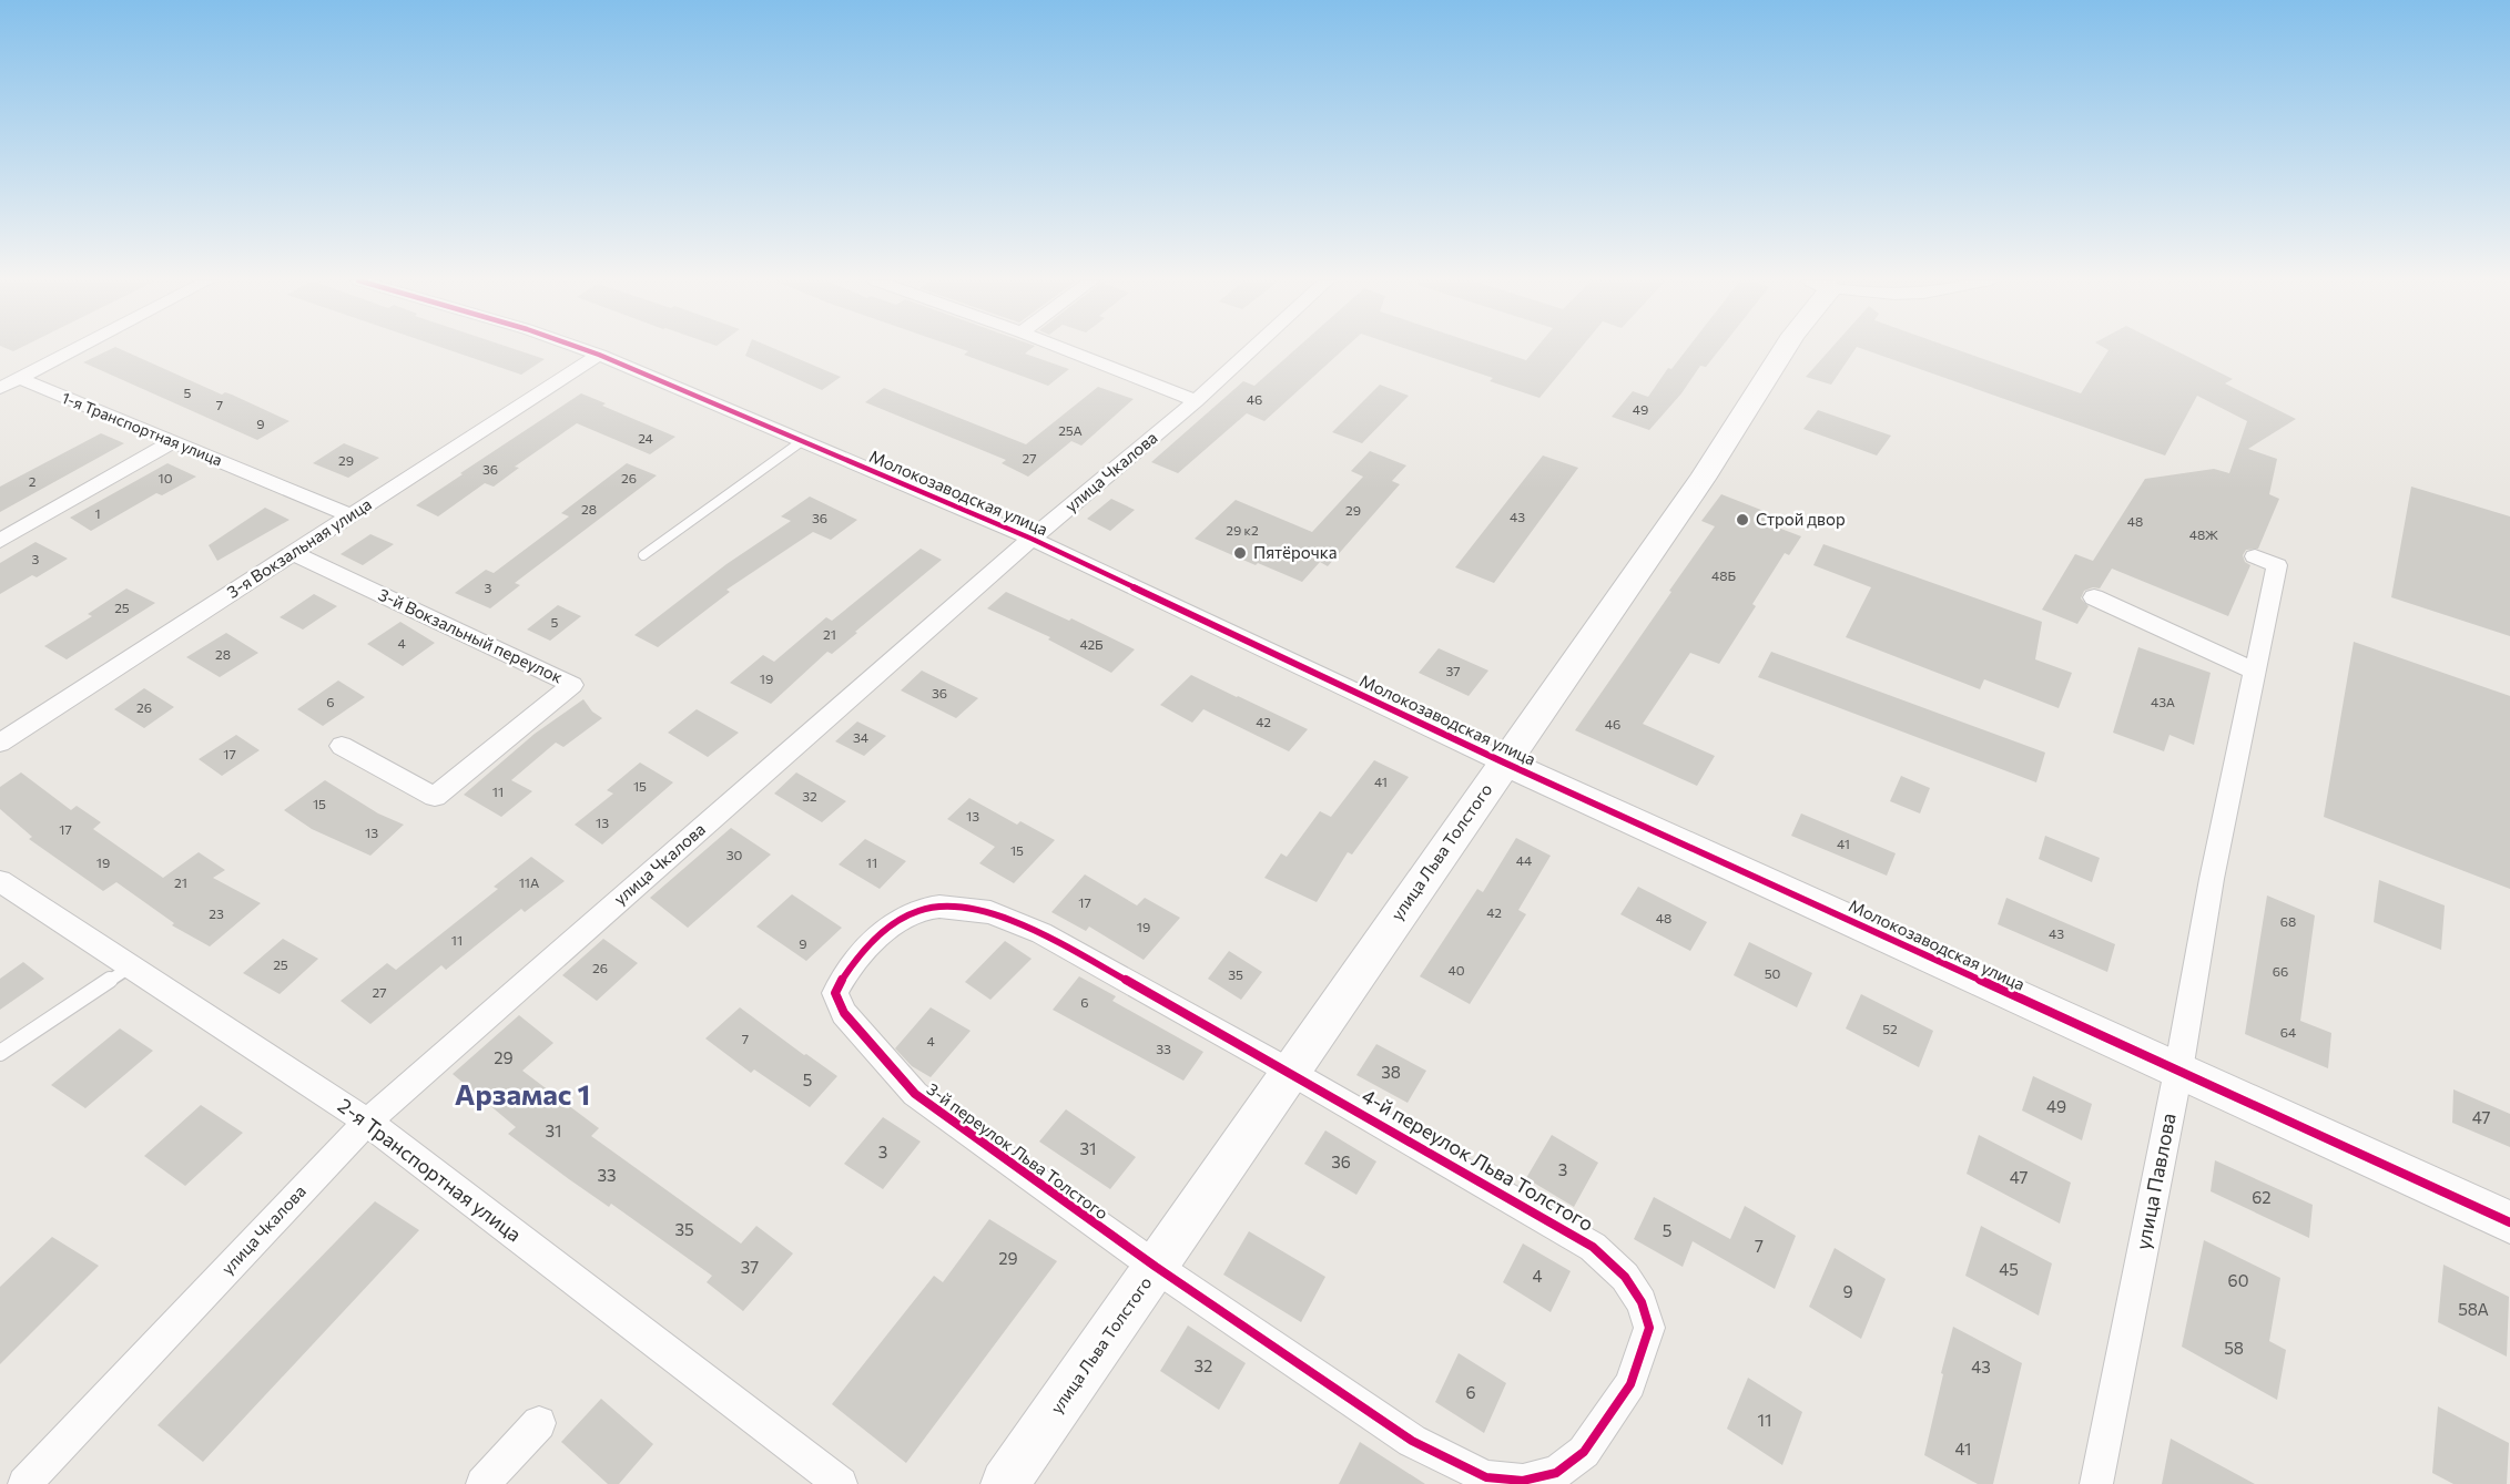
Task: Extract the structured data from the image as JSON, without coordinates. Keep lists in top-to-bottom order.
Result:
{
  "streets": {
    "street": [
      "1-я Транспортная улица",
      "улица Чкалова",
      "Молокозаводская улица",
      "3-я Вокзальная улица",
      "3-й Вокзальный переулок",
      "улица Льва Толстого",
      "3-й переулок Льва Толстого",
      "4-й переулок Льва Толстого",
      "2-я Транспортная улица",
      "улица Павлова"
    ]
  },
  "crossings": [
    ["1-я Транспортная улица", "3-я Вокзальная улица"],
    ["улица Чкалова", "Молокозаводская улица"],
    ["улица Чкалова", "2-я Транспортная улица"],
    ["Молокозаводская улица", "3-я Вокзальная улица"],
    ["Молокозаводская улица", "улица Льва Толстого"],
    ["Молокозаводская улица", "улица Павлова"],
    ["3-я Вокзальная улица", "3-й Вокзальный переулок"],
    ["улица Льва Толстого", "3-й переулок Льва Толстого"],
    ["улица Льва Толстого", "4-й переулок Льва Толстого"],
    ["3-й переулок Льва Толстого", "4-й переулок Льва Толстого"]
  ],
  "districts": ["Арзамас 1"],
  "places": ["Строй двор", "Пятёрочка"],
  "house_numbers": [
    "5",
    "46",
    "7",
    "49",
    "9",
    "25А",
    "24",
    "27",
    "29",
    "36",
    "10",
    "26",
    "2",
    "28",
    "29",
    "1",
    "43",
    "36",
    "48",
    "29 к2",
    "48Ж",
    "3",
    "48Б",
    "3",
    "25",
    "5",
    "21",
    "4",
    "42Б",
    "28",
    "37",
    "19",
    "36",
    "6",
    "43А",
    "26",
    "42",
    "46",
    "34",
    "17",
    "41",
    "15",
    "11",
    "32",
    "15",
    "13",
    "13",
    "17",
    "13",
    "41",
    "15",
    "30",
    "44",
    "19",
    "11",
    "21",
    "11А",
    "17",
    "42",
    "23",
    "48",
    "68",
    "19",
    "43",
    "11",
    "9",
    "25",
    "26",
    "40",
    "66",
    "50",
    "35",
    "27",
    "6",
    "52",
    "64",
    "7",
    "4",
    "33",
    "29",
    "38",
    "5",
    "49",
    "47",
    "31",
    "31",
    "3",
    "36",
    "3",
    "33",
    "47",
    "62",
    "35",
    "5",
    "7",
    "29",
    "37",
    "45",
    "4",
    "60",
    "9",
    "58А",
    "58",
    "32",
    "43",
    "6",
    "11",
    "41"
  ]
}
